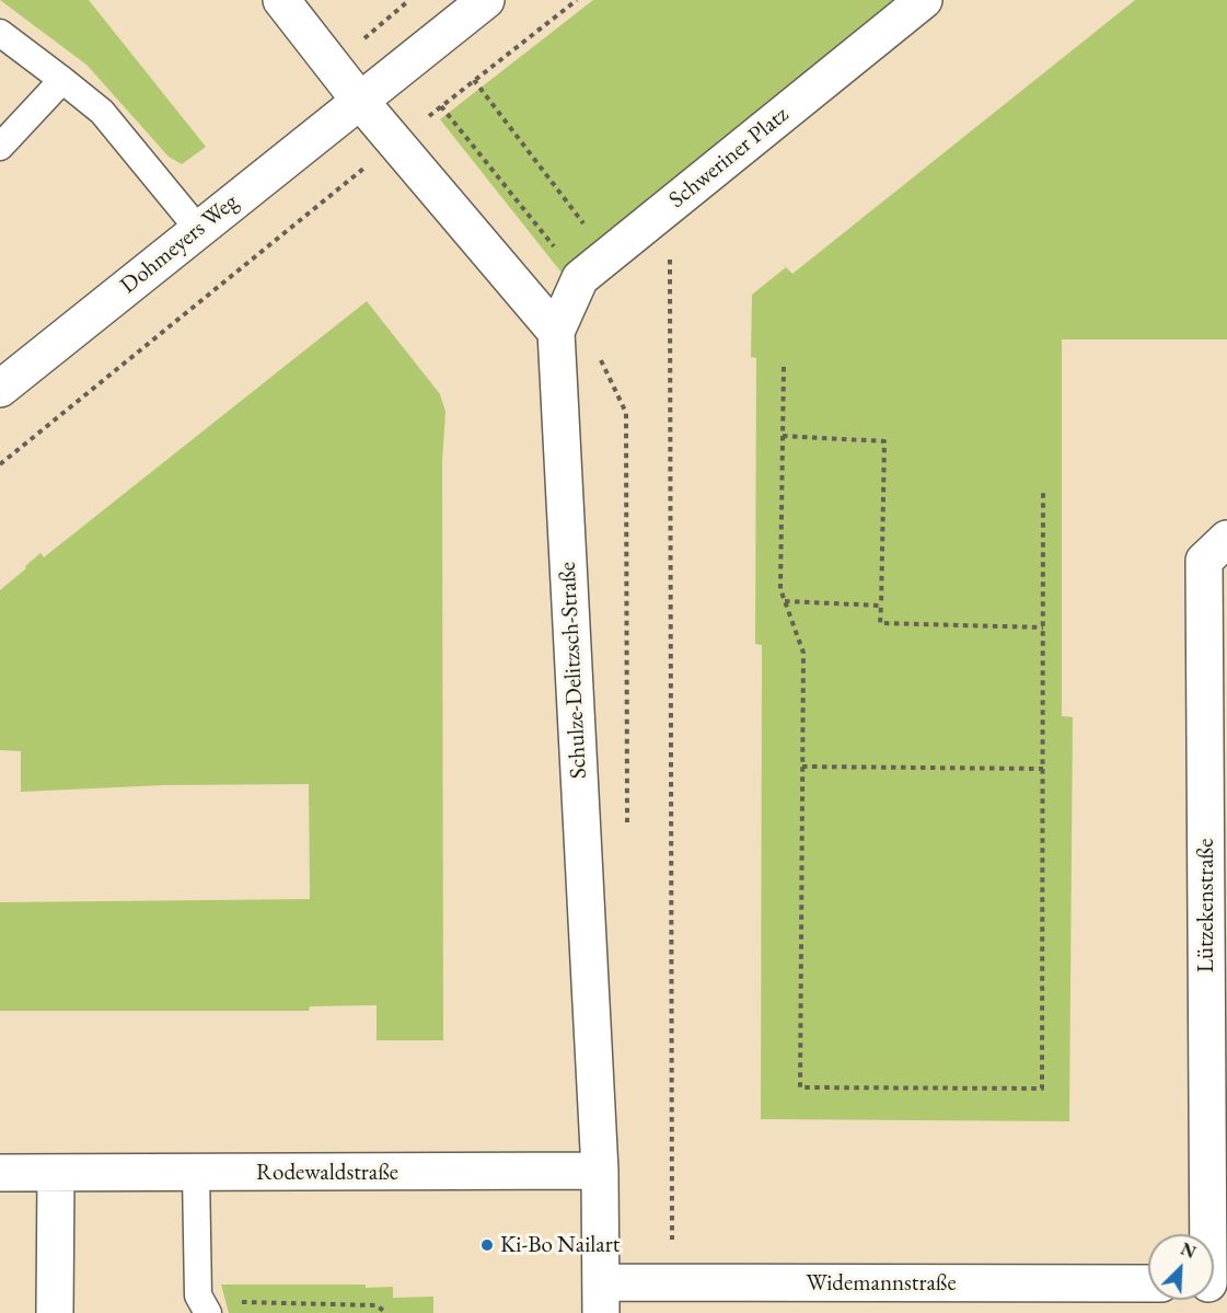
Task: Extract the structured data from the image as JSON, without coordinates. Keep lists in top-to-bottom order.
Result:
{
  "streets": {
    "street": [
      "Schweriner Platz",
      "Dohmeyers Weg",
      "Schulze-Delitzsch-Straße",
      "Lützekenstraße",
      "Rodewaldstraße",
      "Widemannstraße"
    ]
  },
  "crossings": [
    ["Schweriner Platz", "Schulze-Delitzsch-Straße"],
    ["Schulze-Delitzsch-Straße", "Rodewaldstraße"],
    ["Schulze-Delitzsch-Straße", "Widemannstraße"]
  ],
  "places": ["Ki-Bo Nailart"],
  "north": "top right"
}
